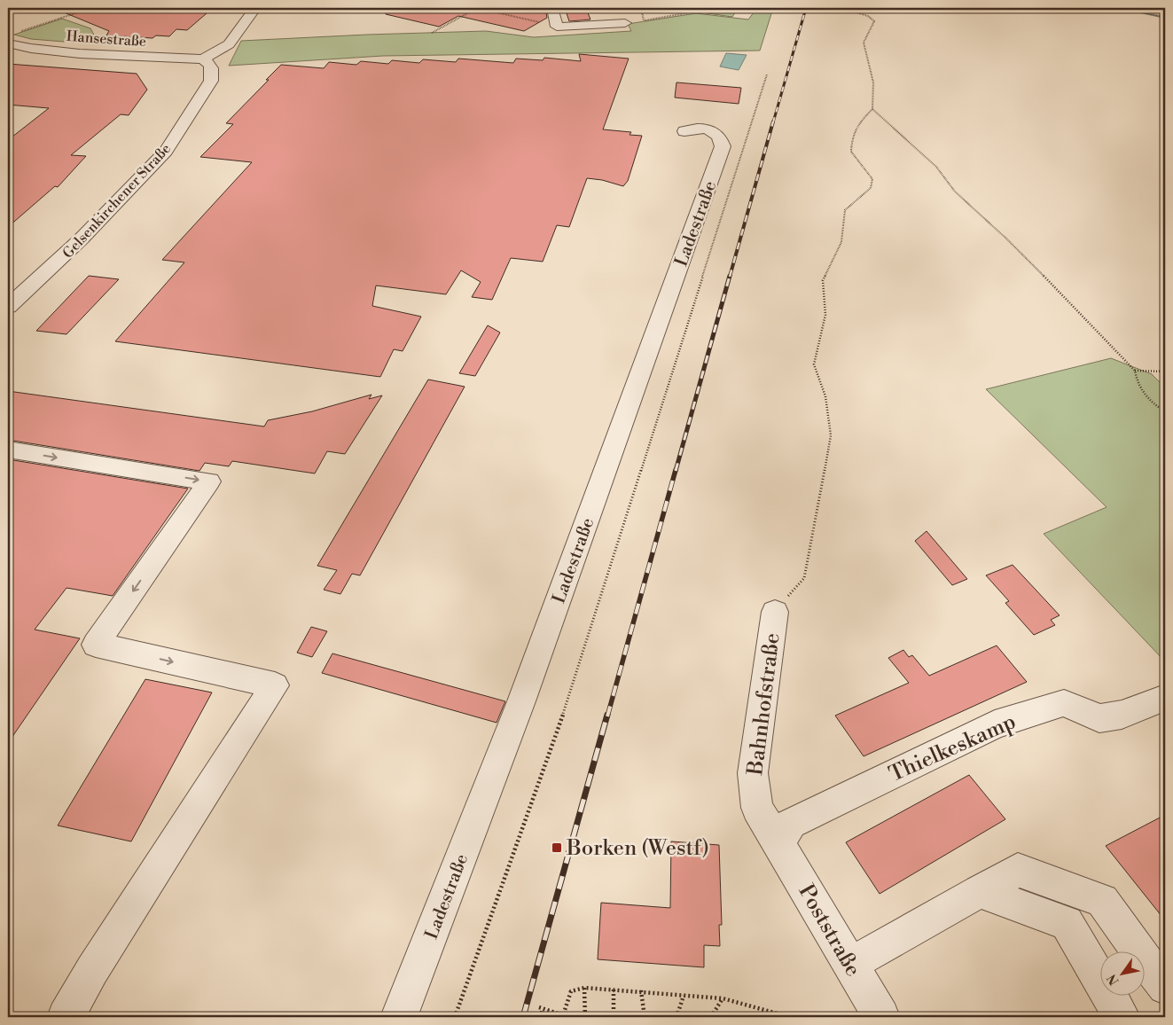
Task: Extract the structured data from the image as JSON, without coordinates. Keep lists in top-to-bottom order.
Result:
{
  "streets": {
    "street": [
      "Hansestraße",
      "Gelsenkirchener Straße",
      "Ladestraße",
      "Bahnhofstraße",
      "Thielkeskamp",
      "Poststraße"
    ]
  },
  "crossings": [
    ["Hansestraße", "Gelsenkirchener Straße"],
    ["Bahnhofstraße", "Thielkeskamp"],
    ["Bahnhofstraße", "Poststraße"],
    ["Thielkeskamp", "Poststraße"]
  ],
  "places": {
    "transit": ["Borken (Westf)"]
  },
  "north": "bottom left"
}
